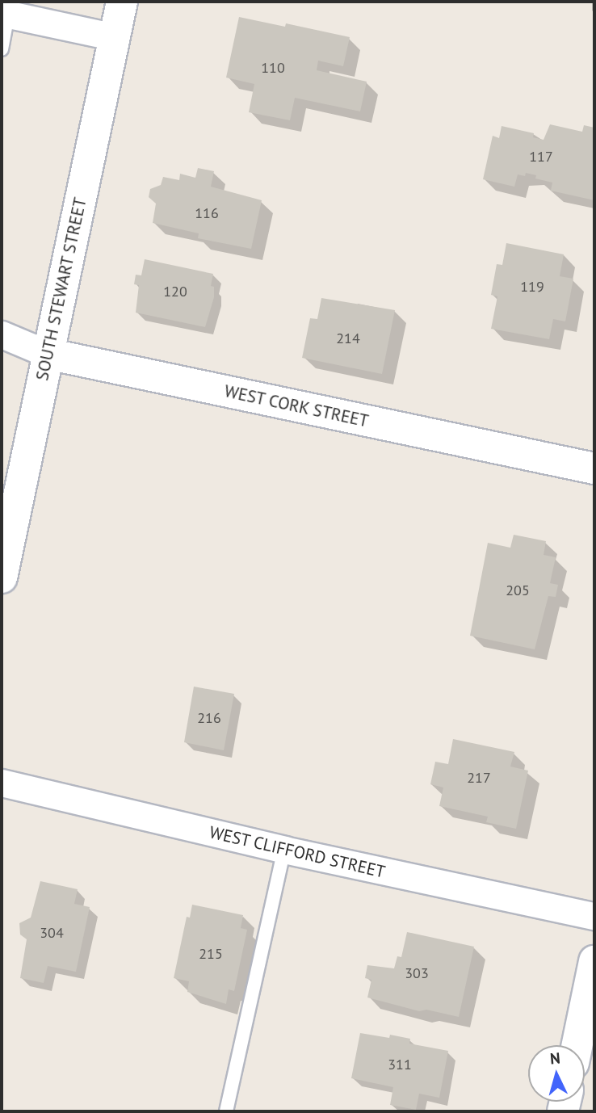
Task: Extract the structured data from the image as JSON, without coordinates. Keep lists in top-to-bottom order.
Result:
{
  "streets": {
    "street": ["SOUTH STEWART STREET", "WEST CORK STREET", "WEST CLIFFORD STREET"]
  },
  "crossings": [
    ["SOUTH STEWART STREET", "WEST CORK STREET"]
  ],
  "house_numbers": [
    "110",
    "117",
    "116",
    "119",
    "120",
    "214",
    "205",
    "216",
    "217",
    "304",
    "215",
    "303",
    "311"
  ],
  "north": "top"
}
